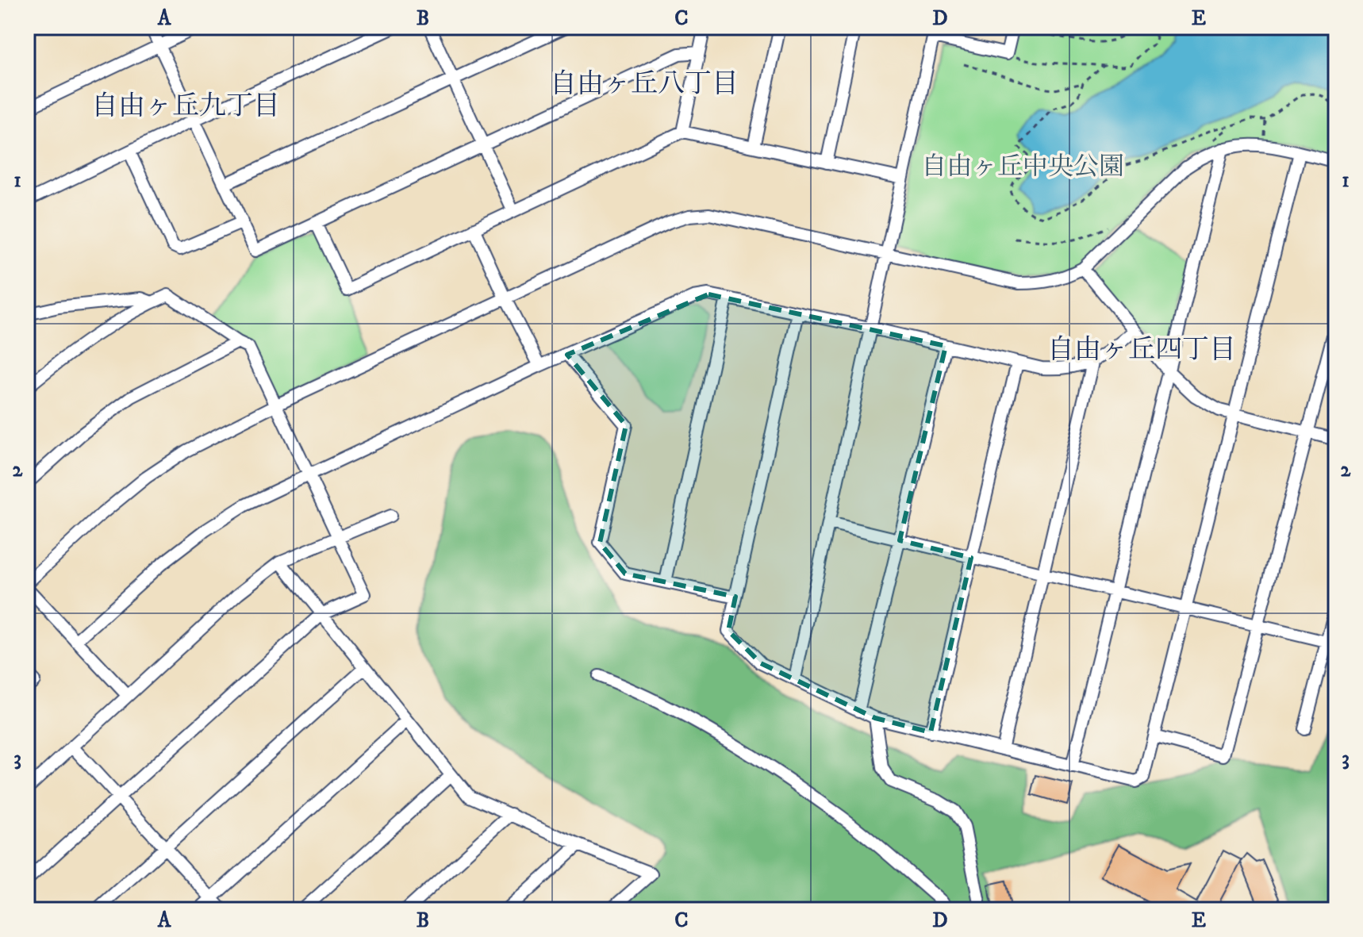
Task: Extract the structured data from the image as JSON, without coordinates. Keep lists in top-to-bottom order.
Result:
{
  "districts": ["自由ヶ丘八丁目", "自由ヶ丘九丁目", "自由ヶ丘四丁目"],
  "parks": ["自由ヶ丘中央公園"],
  "grid": {
    "columns": [
      "A",
      "B",
      "C",
      "D",
      "E"
    ],
    "rows": ["1", "2", "3"]
  }
}
